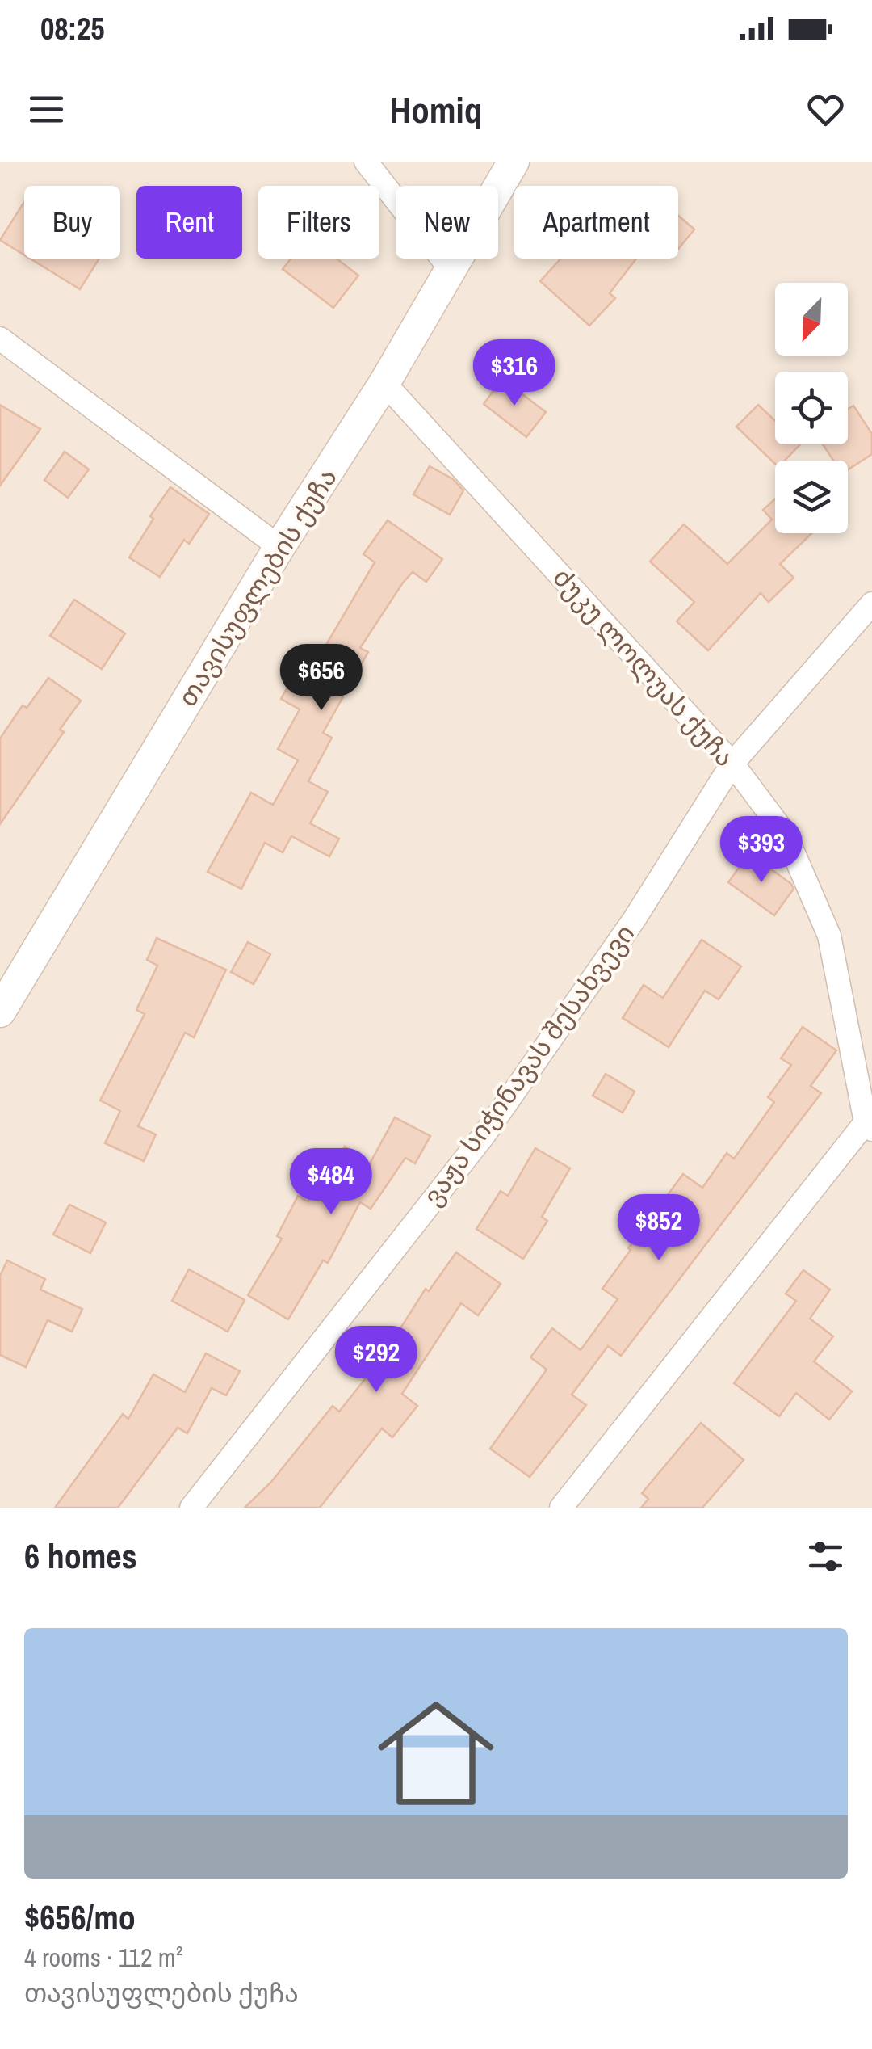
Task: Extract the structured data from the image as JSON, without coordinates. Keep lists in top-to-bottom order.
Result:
{
  "streets": {
    "main road": ["თავისუფლების ქუჩა"],
    "street": ["ძუკუ ლოლუას ქუჩა", "ვაჟა სიჭინავას შესახვევი"]
  },
  "crossings": [
    ["თავისუფლების ქუჩა", "ძუკუ ლოლუას ქუჩა"],
    ["ძუკუ ლოლუას ქუჩა", "ვაჟა სიჭინავას შესახვევი"]
  ],
  "north": "bottom left",
  "page": {
    "status": "08:25",
    "header": "Homiq",
    "chip": [
      "Buy",
      "Rent",
      "Filters",
      "New",
      "Apartment"
    ],
    "price": [
      "$316",
      "$656",
      "$393",
      "$484",
      "$852",
      "$292"
    ],
    "heading": "6 homes",
    "list": [
      {
        "name": "$656/mo",
        "note": "4 rooms · 112 m² · თავისუფლების ქუჩა"
      }
    ]
  }
}
